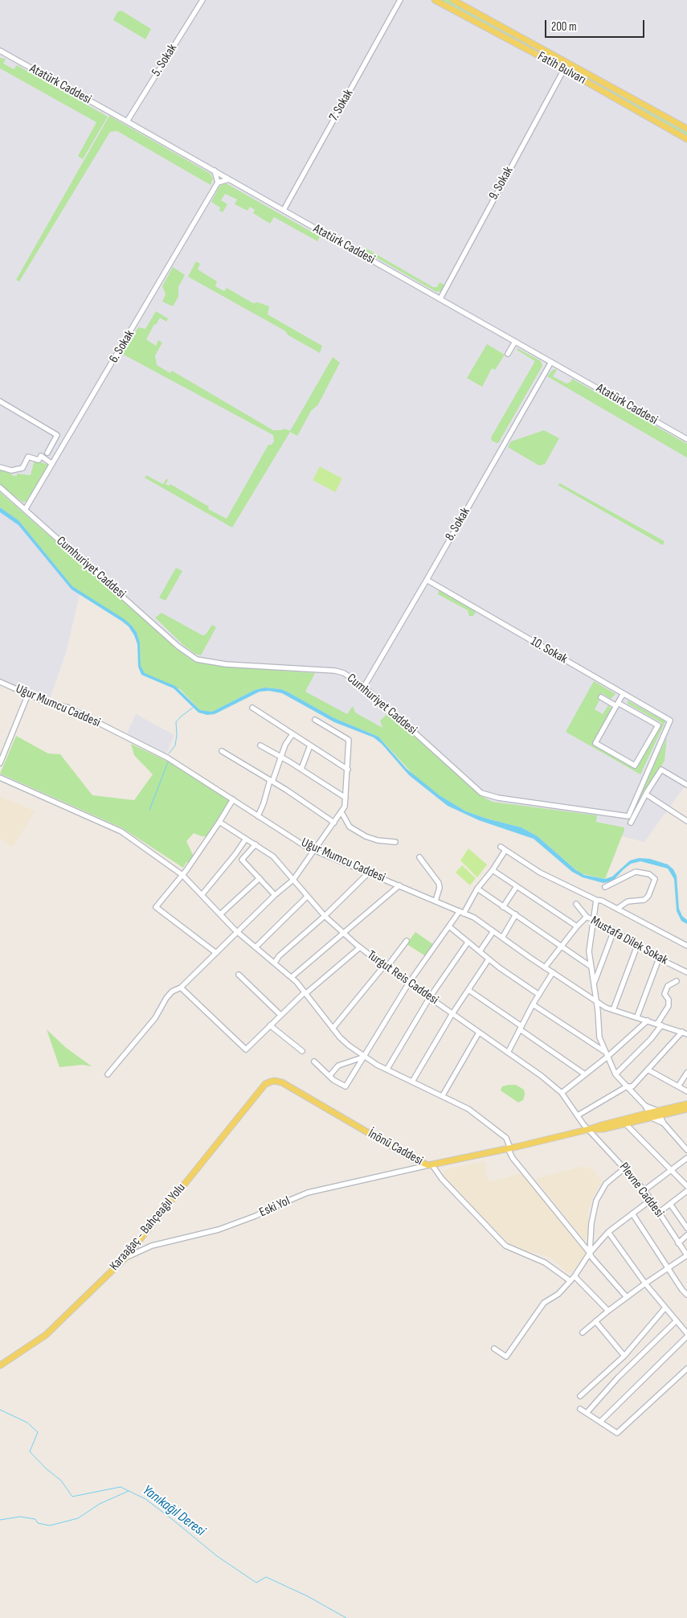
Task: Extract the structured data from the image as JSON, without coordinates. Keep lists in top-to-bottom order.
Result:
{
  "streets": {
    "main road": ["Fatih Bulvarı", "İnönü Caddesi", "Karaağaç - Bahçeağıl Yolu"],
    "street": [
      "5. Sokak",
      "Atatürk Caddesi",
      "7. Sokak",
      "9. Sokak",
      "6. Sokak",
      "8. Sokak",
      "Cumhuriyet Caddesi",
      "10. Sokak",
      "Uğur Mumcu Caddesi",
      "Mustafa Dilek Sokak",
      "Turgut Reis Caddesi",
      "Plevne Caddesi",
      "Eski Yol"
    ]
  },
  "crossings": [
    ["5. Sokak", "Atatürk Caddesi"],
    ["Fatih Bulvarı", "9. Sokak"],
    ["Atatürk Caddesi", "7. Sokak"],
    ["Atatürk Caddesi", "9. Sokak"],
    ["Atatürk Caddesi", "8. Sokak"],
    ["6. Sokak", "Cumhuriyet Caddesi"],
    ["8. Sokak", "Cumhuriyet Caddesi"],
    ["8. Sokak", "10. Sokak"],
    ["Cumhuriyet Caddesi", "10. Sokak"],
    ["Turgut Reis Caddesi", "İnönü Caddesi"],
    ["Turgut Reis Caddesi", "Plevne Caddesi"],
    ["İnönü Caddesi", "Plevne Caddesi"],
    ["İnönü Caddesi", "Eski Yol"],
    ["İnönü Caddesi", "Karaağaç - Bahçeağıl Yolu"],
    ["Eski Yol", "Karaağaç - Bahçeağıl Yolu"]
  ],
  "water": ["Yanıkağıl Deresi"],
  "scale_bar": "200 m"
}
